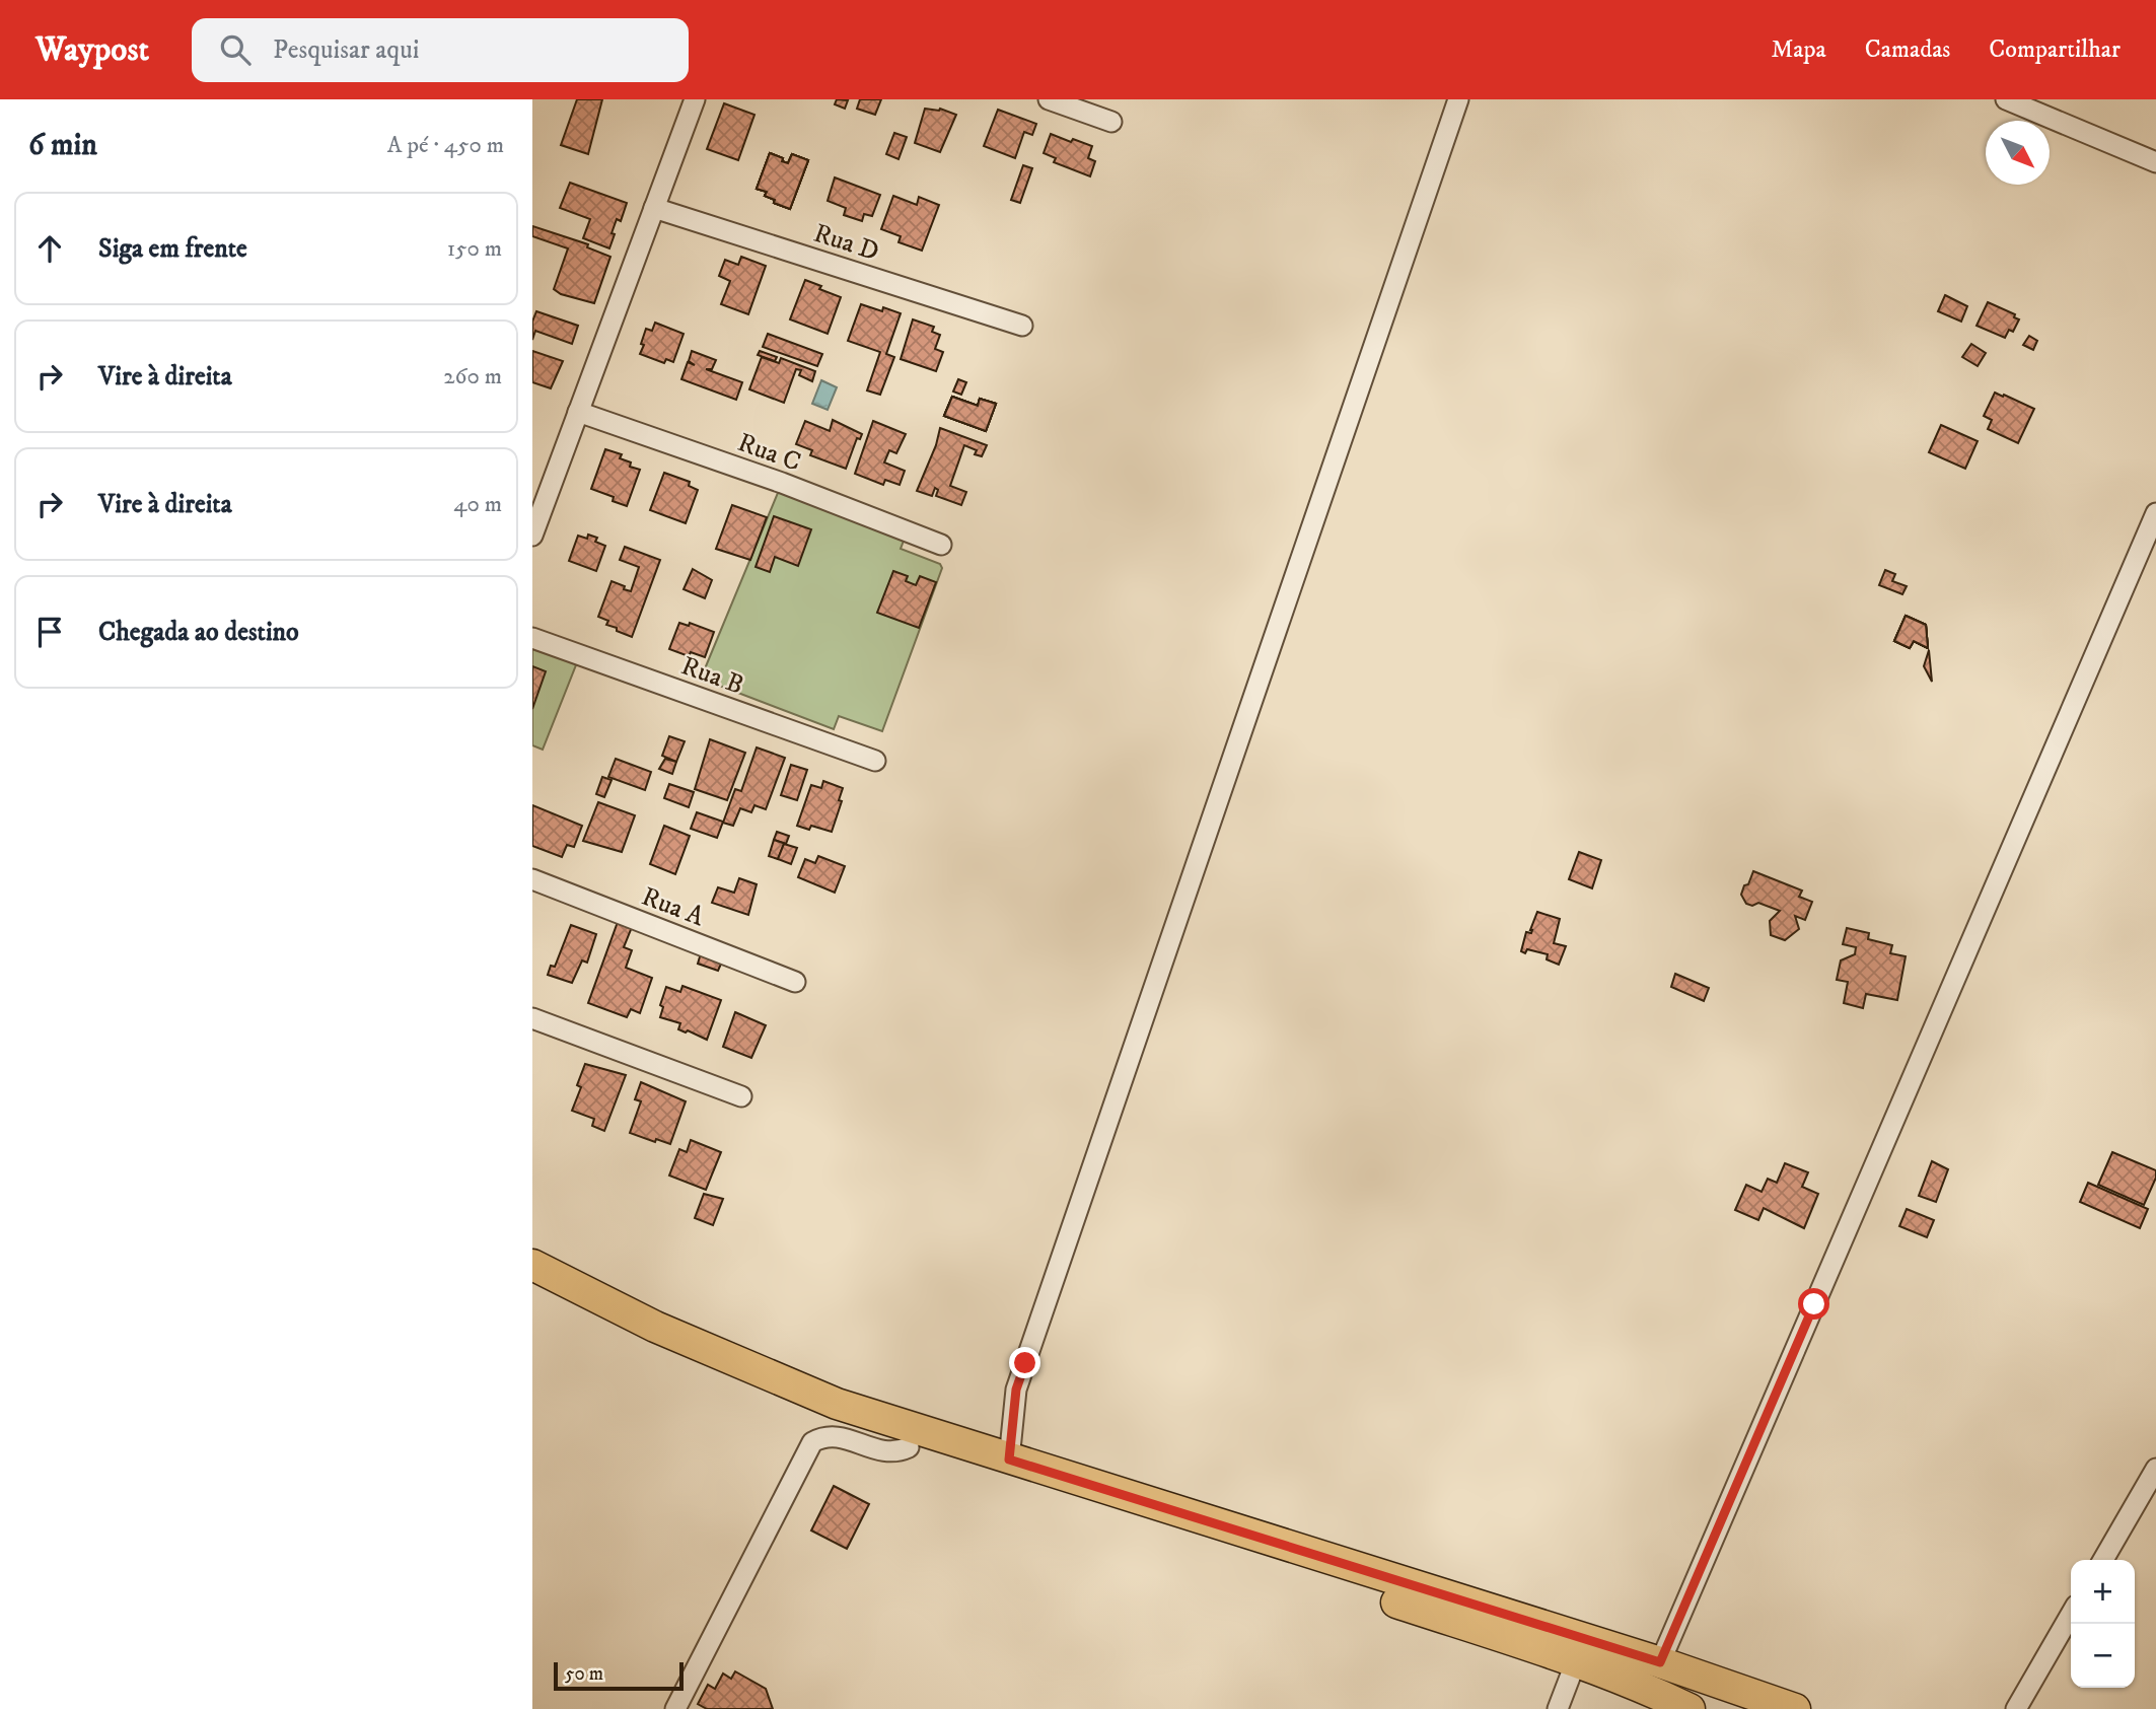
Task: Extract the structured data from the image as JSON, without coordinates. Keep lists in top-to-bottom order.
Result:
{
  "streets": {
    "street": [
      "Rua D",
      "Rua C",
      "Rua B",
      "Rua A"
    ]
  },
  "scale_bar": "50 m",
  "north": "bottom right",
  "page": {
    "header": "Waypost",
    "search": "Pesquisar aqui",
    "nav": ["Mapa", "Camadas", "Compartilhar"],
    "heading": ["6 min", "A pé · 450 m"],
    "list": [
      ["Siga em frente", "150 m"],
      ["Vire à direita", "260 m"],
      ["Vire à direita", "40 m"],
      "Chegada ao destino"
    ],
    "map_buttons": ["+", "−"],
    "scale": "50 m"
  }
}
